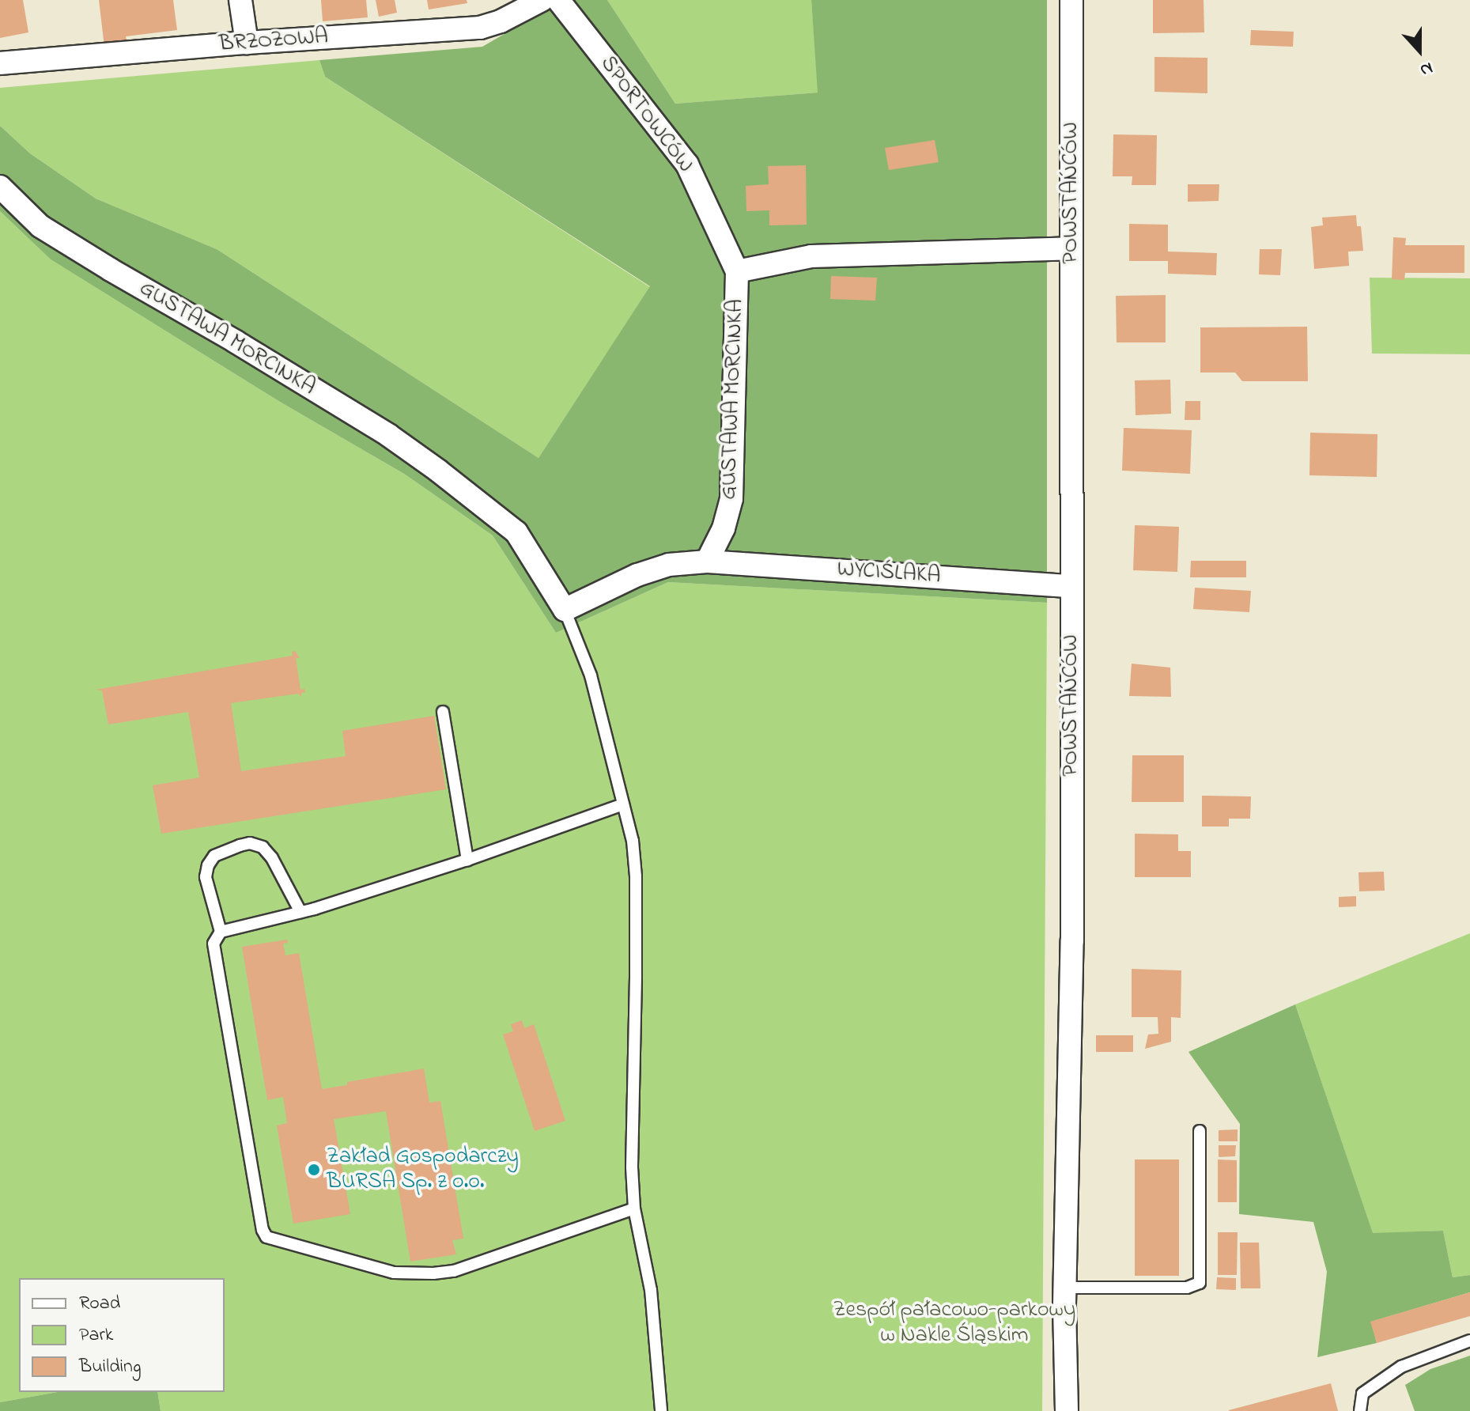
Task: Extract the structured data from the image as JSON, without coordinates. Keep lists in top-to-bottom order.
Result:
{
  "streets": {
    "street": [
      "BRZOZOWA",
      "SPORTOWCÓW",
      "POWSTAŃCÓW",
      "GUSTAWA MORCINKA",
      "WYCIŚLAKA"
    ]
  },
  "crossings": [
    ["SPORTOWCÓW", "GUSTAWA MORCINKA"],
    ["POWSTAŃCÓW", "GUSTAWA MORCINKA"],
    ["POWSTAŃCÓW", "WYCIŚLAKA"],
    ["GUSTAWA MORCINKA", "WYCIŚLAKA"]
  ],
  "parks": ["Zespół pałacowo-parkowy w Nakle Śląskim"],
  "places": ["Zakład Gospodarczy BURSA Sp. z o.o."],
  "legend": ["Road", "Park", "Building"],
  "north": "bottom"
}
